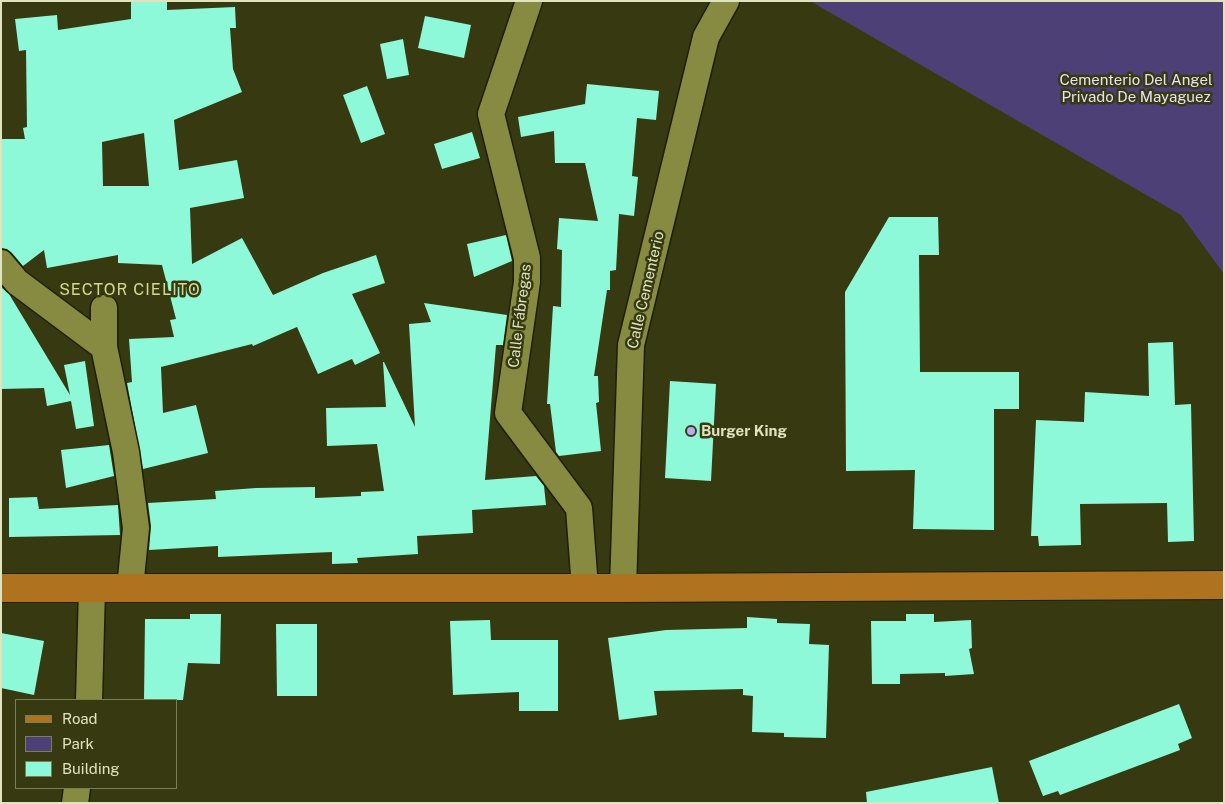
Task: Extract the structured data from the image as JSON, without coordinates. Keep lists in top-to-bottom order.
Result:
{
  "streets": {
    "street": ["Calle Cementerio", "Calle Fábregas"]
  },
  "districts": ["SECTOR CIELITO"],
  "parks": ["Cementerio Del Angel Privado De Mayaguez"],
  "places": ["Burger King"],
  "legend": ["Road", "Park", "Building"]
}
